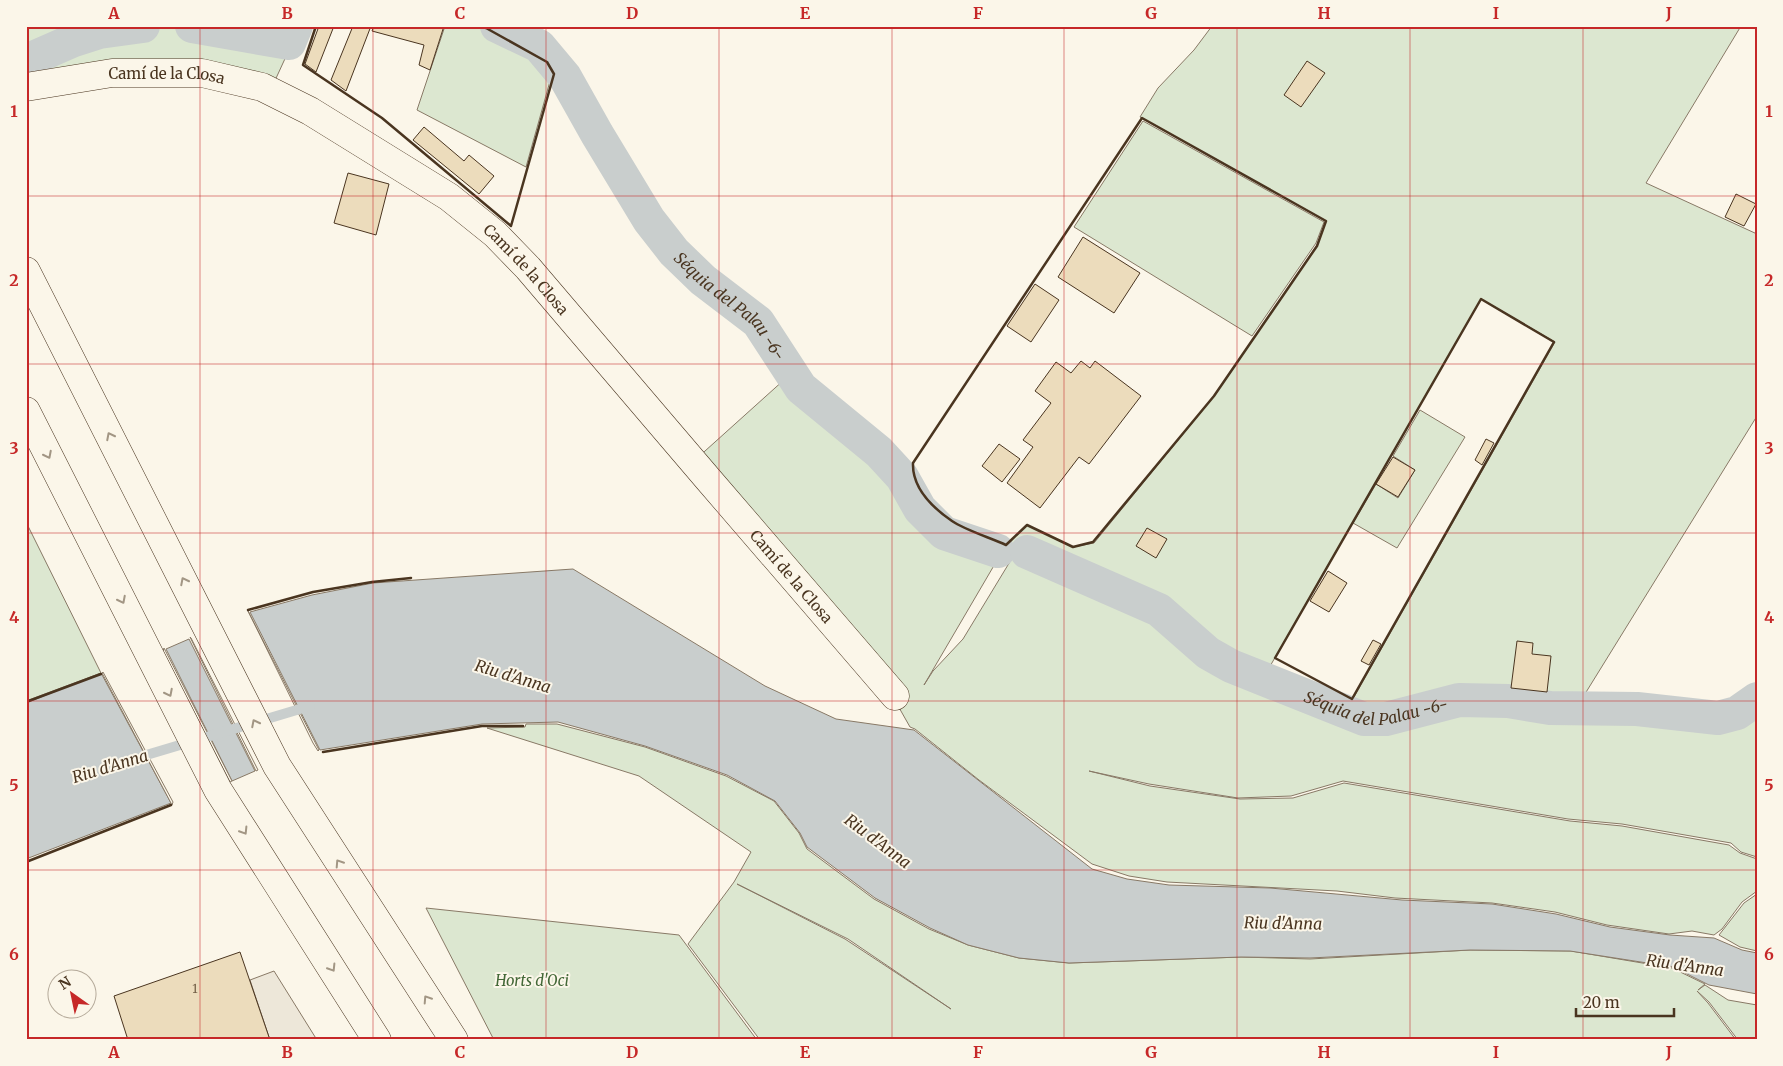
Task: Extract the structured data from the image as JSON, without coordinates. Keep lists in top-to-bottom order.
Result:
{
  "streets": {
    "main road": ["Camí de la Closa"]
  },
  "water": ["Séquia del Palau -6-", "Riu d'Anna"],
  "parks": ["Horts d'Oci"],
  "house_numbers": ["1"],
  "scale_bar": "20 m",
  "north": "top left",
  "grid": {
    "columns": [
      "A",
      "B",
      "C",
      "D",
      "E",
      "F",
      "G",
      "H",
      "I",
      "J"
    ],
    "rows": [
      "1",
      "2",
      "3",
      "4",
      "5",
      "6"
    ]
  }
}
